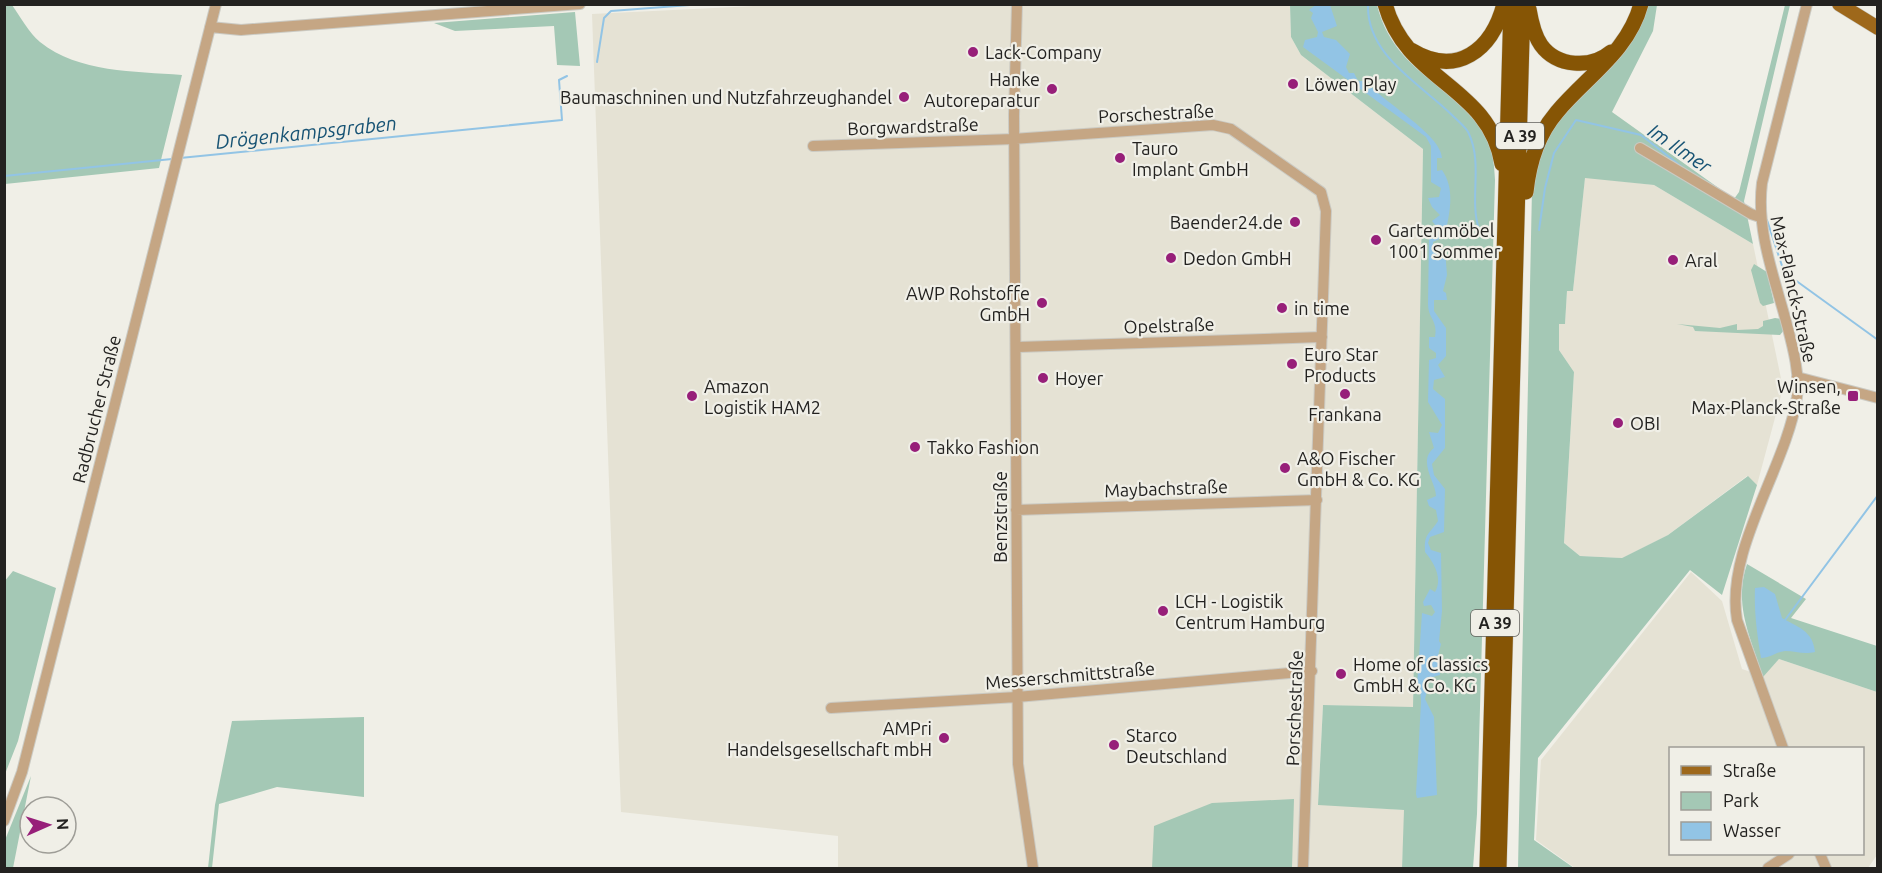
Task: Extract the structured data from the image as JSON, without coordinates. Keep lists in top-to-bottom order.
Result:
{
  "streets": {
    "highway": ["A 39"],
    "street": [
      "Porschestraße",
      "Borgwardstraße",
      "Max-Planck-Straße",
      "Opelstraße",
      "Radbrucher Straße",
      "Maybachstraße",
      "Benzstraße",
      "Messerschmittstraße"
    ]
  },
  "crossings": [
    ["Porschestraße", "Borgwardstraße"],
    ["Porschestraße", "Opelstraße"],
    ["Porschestraße", "Maybachstraße"],
    ["Porschestraße", "Benzstraße"],
    ["Porschestraße", "Messerschmittstraße"],
    ["Borgwardstraße", "Benzstraße"],
    ["Opelstraße", "Benzstraße"],
    ["Maybachstraße", "Benzstraße"],
    ["Benzstraße", "Messerschmittstraße"]
  ],
  "water": ["Drögenkampsgraben", "Im Ilmer"],
  "places": {
    "other": [
      "Lack-Company",
      "Löwen Play",
      "Hanke Autoreparatur",
      "Baumaschninen und Nutzfahrzeughandel",
      "Tauro Implant GmbH",
      "Baender24.de",
      "Gartenmöbel 1001 Sommer",
      "Dedon GmbH",
      "Aral",
      "AWP Rohstoffe GmbH",
      "in time",
      "Euro Star Products",
      "Hoyer",
      "Frankana",
      "Amazon Logistik HAM2",
      "OBI",
      "Takko Fashion",
      "A&O Fischer GmbH & Co. KG",
      "LCH - Logistik Centrum Hamburg",
      "Home of Classics GmbH & Co. KG",
      "AMPri Handelsgesellschaft mbH",
      "Starco Deutschland"
    ],
    "transit": ["Winsen, Max-Planck-Straße"]
  },
  "legend": ["Straße", "Park", "Wasser"],
  "north": "right"
}
